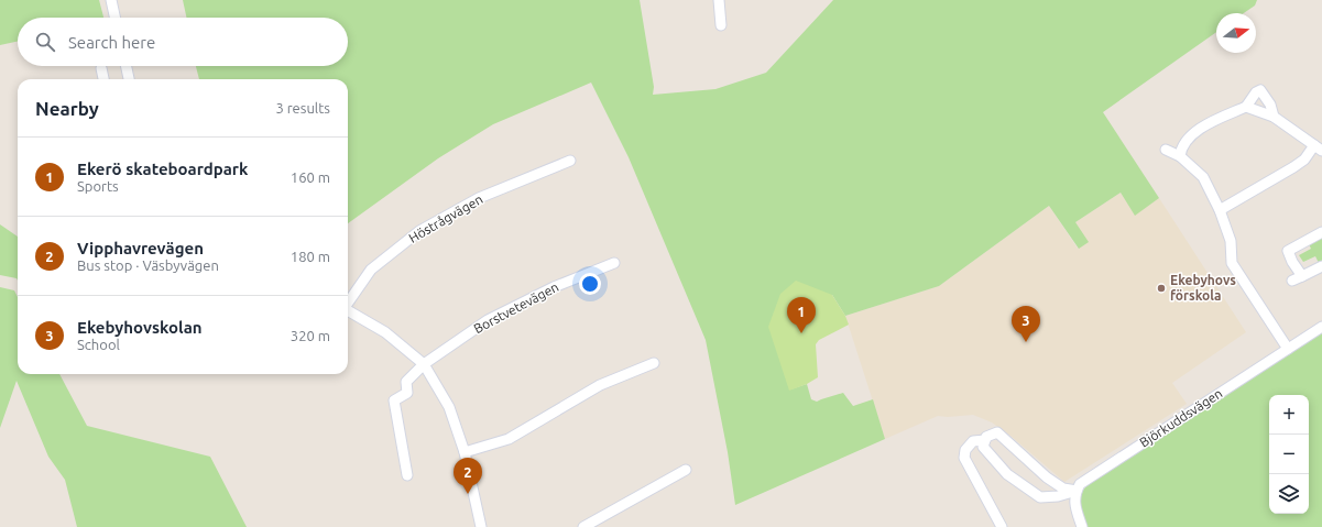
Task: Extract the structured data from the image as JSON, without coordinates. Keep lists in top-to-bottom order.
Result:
{
  "streets": {
    "street": ["Höstrågvägen", "Borstvetevägen", "Björkuddsvägen"]
  },
  "places": ["Ekebyhovs förskola"],
  "north": "right",
  "page": {
    "search": "Search here",
    "heading": ["Nearby", "3 results"],
    "list": [
      {
        "mark": "1",
        "name": "Ekerö skateboardpark",
        "note": "Sports",
        "value": "160 m"
      },
      {
        "mark": "2",
        "name": "Vipphavrevägen",
        "note": "Bus stop · Väsbyvägen",
        "value": "180 m"
      },
      {
        "mark": "3",
        "name": "Ekebyhovskolan",
        "note": "School",
        "value": "320 m"
      }
    ],
    "pins": ["1", "3", "2"],
    "map_buttons": ["+", "−"]
  }
}
